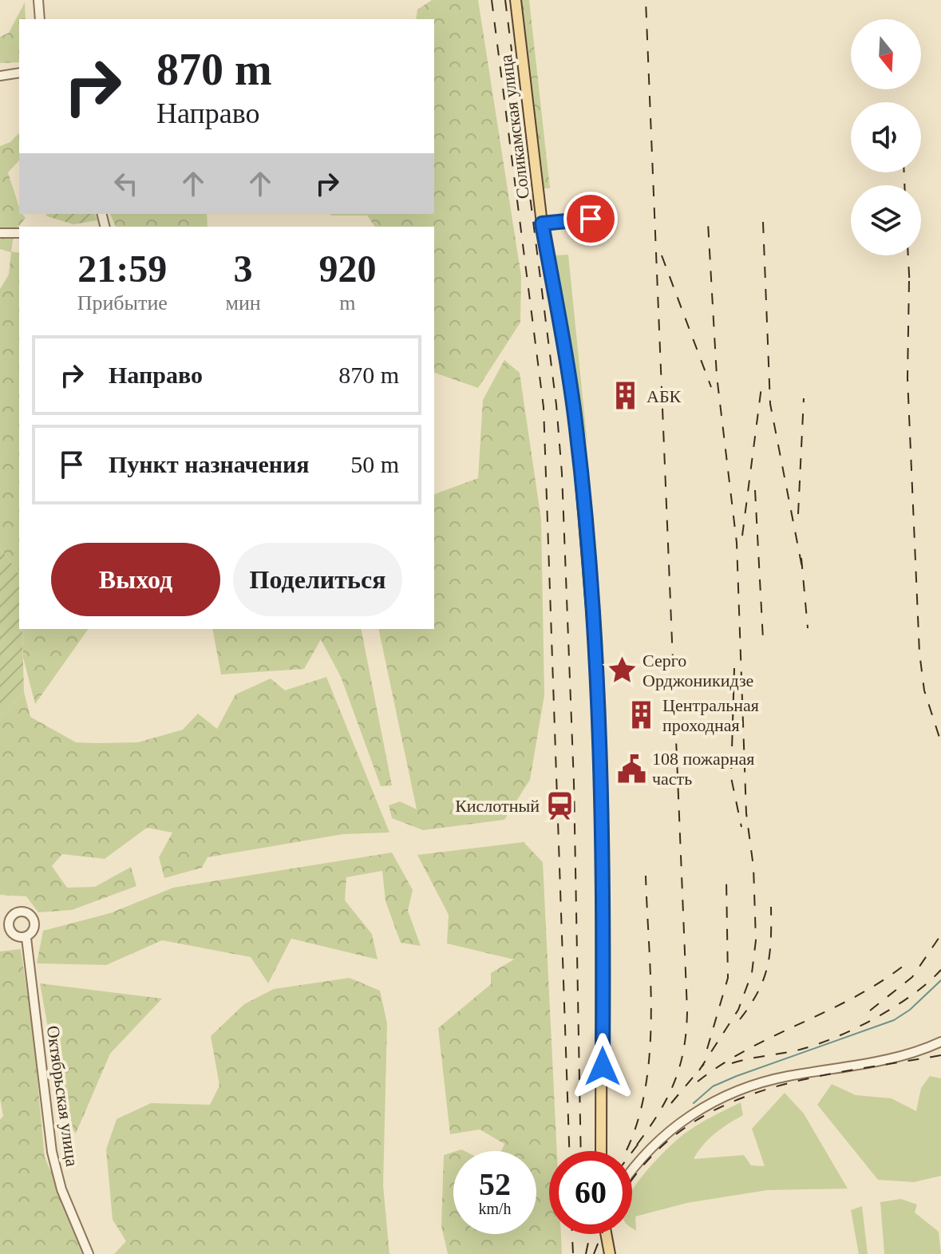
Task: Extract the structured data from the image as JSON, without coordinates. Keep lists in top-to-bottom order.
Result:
{
  "streets": {
    "main road": ["Соликамская улица"],
    "street": ["Октябрьская улица"]
  },
  "places": {
    "building": ["АБК", "Центральная проходная"],
    "place": ["Серго Орджоникидзе"],
    "public building": ["108 пожарная часть"],
    "station": ["Кислотный"]
  },
  "north": "bottom",
  "page": {
    "turn": ["870 m", "Направо"],
    "eta": [
      "21:59",
      "Прибытие",
      "3",
      "мин",
      "920",
      "m"
    ],
    "list": [
      {
        "name": "Направо",
        "value": "870 m"
      },
      {
        "name": "Пункт назначения",
        "value": "50 m"
      }
    ],
    "buttons": ["Выход", "Поделиться"],
    "speed": "52 km/h",
    "limit": "60"
  }
}
